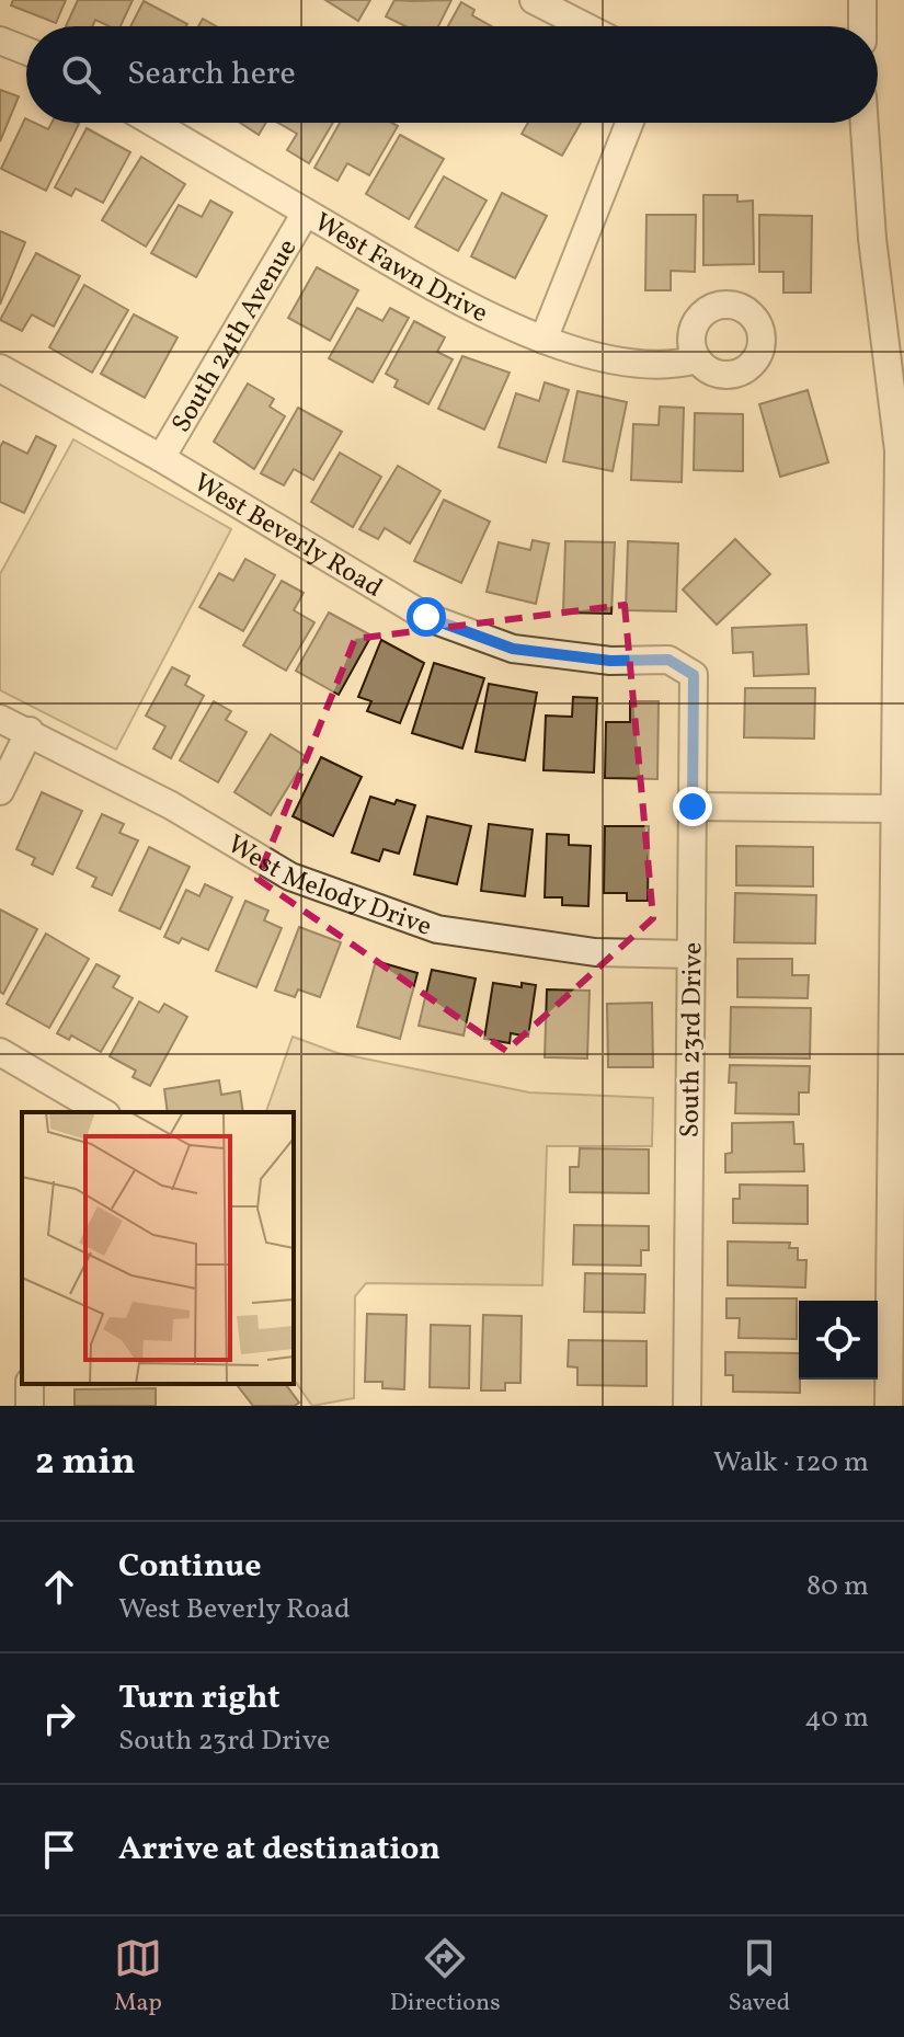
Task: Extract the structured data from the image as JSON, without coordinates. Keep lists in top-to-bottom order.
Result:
{
  "streets": {
    "street": [
      "West Fawn Drive",
      "South 24th Avenue",
      "West Beverly Road",
      "West Melody Drive",
      "South 23rd Drive"
    ]
  },
  "crossings": [
    ["West Fawn Drive", "South 24th Avenue"],
    ["South 24th Avenue", "West Beverly Road"],
    ["West Beverly Road", "South 23rd Drive"],
    ["West Melody Drive", "South 23rd Drive"]
  ],
  "page": {
    "search": "Search here",
    "heading": ["2 min", "Walk · 120 m"],
    "list": [
      ["Continue", "West Beverly Road", "80 m"],
      ["Turn right", "South 23rd Drive", "40 m"],
      "Arrive at destination"
    ],
    "nav": ["Map", "Directions", "Saved"]
  }
}
